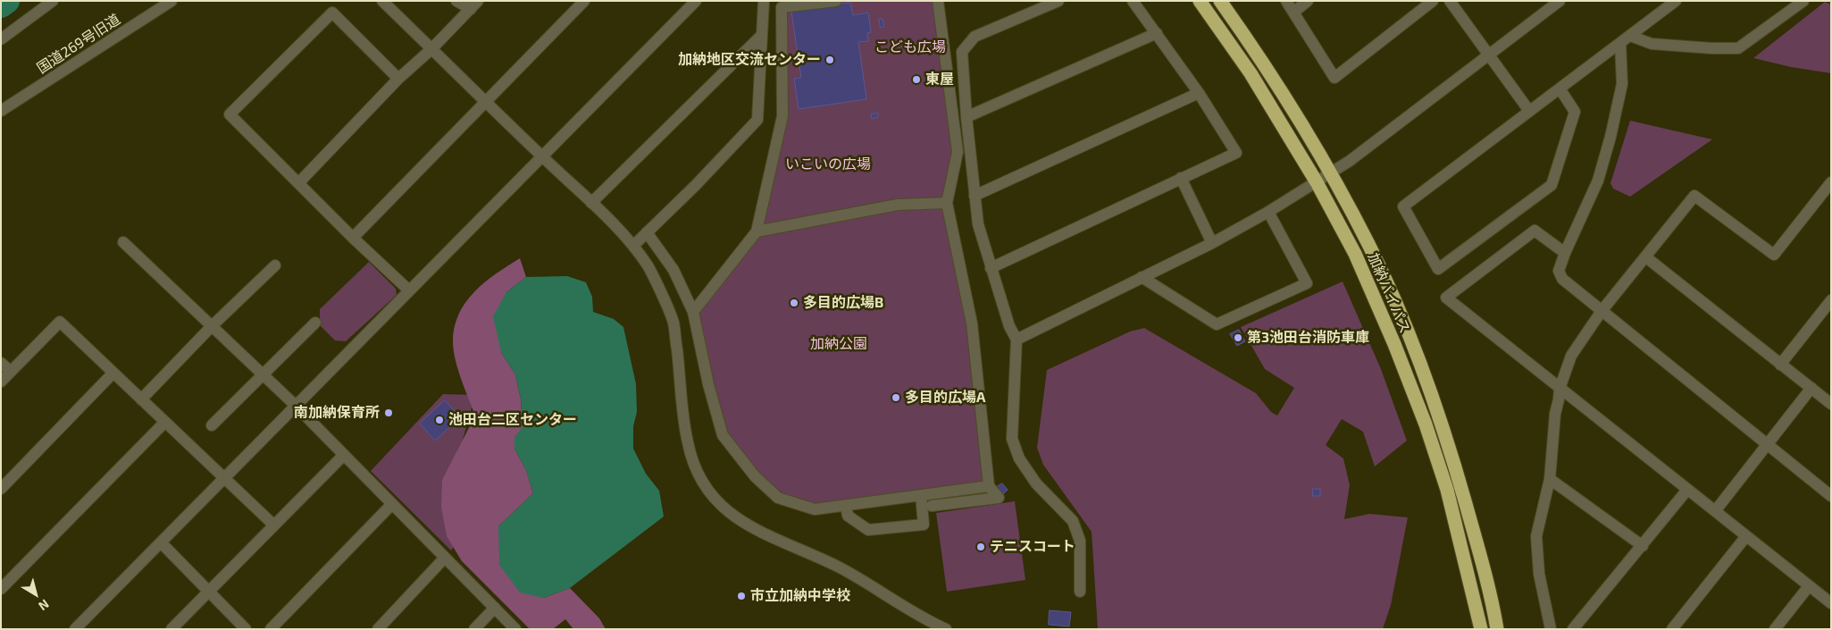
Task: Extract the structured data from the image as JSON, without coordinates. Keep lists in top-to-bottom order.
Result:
{
  "streets": {
    "highway": ["加納バイパス"],
    "street": ["国道269号旧道"]
  },
  "parks": ["こども広場", "いこいの広場", "加納公園"],
  "places": [
    "加納地区交流センター",
    "東屋",
    "多目的広場B",
    "第3池田台消防車庫",
    "多目的広場A",
    "南加納保育所",
    "池田台二区センター",
    "テニスコート",
    "市立加納中学校"
  ],
  "north": "bottom right"
}
